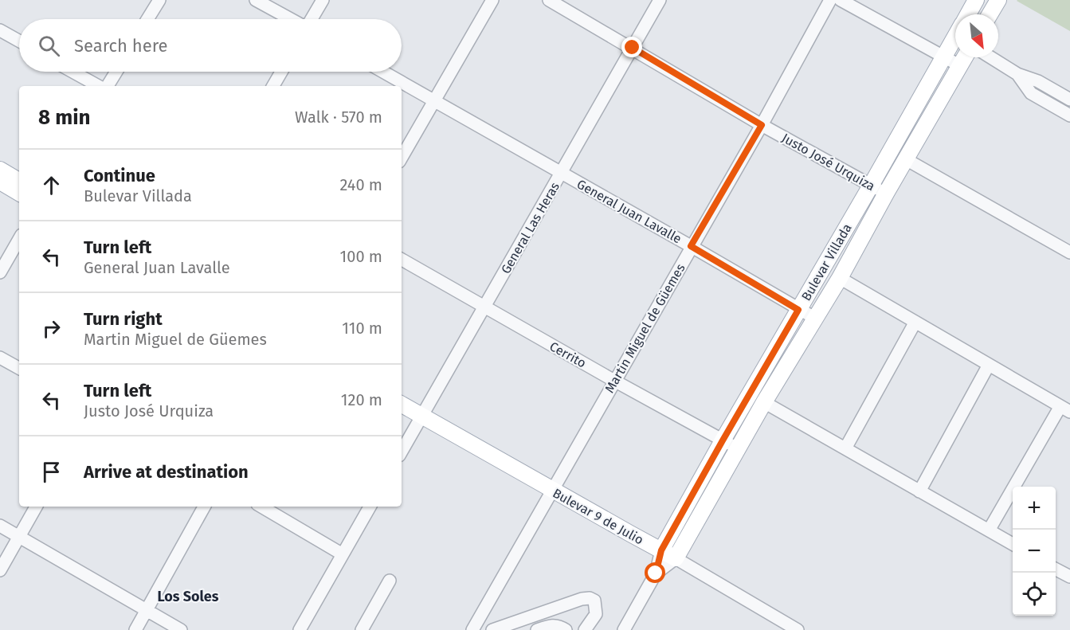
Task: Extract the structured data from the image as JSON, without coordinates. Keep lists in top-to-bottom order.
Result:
{
  "streets": {
    "main road": ["Bulevar Villada", "Bulevar 9 de Julio"],
    "street": [
      "Justo José Urquiza",
      "General Juan Lavalle",
      "General Las Heras",
      "Martin Miguel de Güemes",
      "Cerrito"
    ]
  },
  "crossings": [
    ["Justo José Urquiza", "General Las Heras"],
    ["Justo José Urquiza", "Bulevar Villada"],
    ["Justo José Urquiza", "Martin Miguel de Güemes"],
    ["General Juan Lavalle", "General Las Heras"],
    ["General Juan Lavalle", "Bulevar Villada"],
    ["General Juan Lavalle", "Martin Miguel de Güemes"],
    ["General Las Heras", "Cerrito"],
    ["General Las Heras", "Bulevar 9 de Julio"],
    ["Bulevar Villada", "Cerrito"],
    ["Bulevar Villada", "Bulevar 9 de Julio"],
    ["Martin Miguel de Güemes", "Cerrito"],
    ["Martin Miguel de Güemes", "Bulevar 9 de Julio"]
  ],
  "districts": ["Los Soles"],
  "north": "bottom right",
  "page": {
    "search": "Search here",
    "heading": ["8 min", "Walk · 570 m"],
    "list": [
      ["Continue", "Bulevar Villada", "240 m"],
      ["Turn left", "General Juan Lavalle", "100 m"],
      ["Turn right", "Martin Miguel de Güemes", "110 m"],
      ["Turn left", "Justo José Urquiza", "120 m"],
      "Arrive at destination"
    ],
    "map_buttons": ["+", "−"]
  }
}
